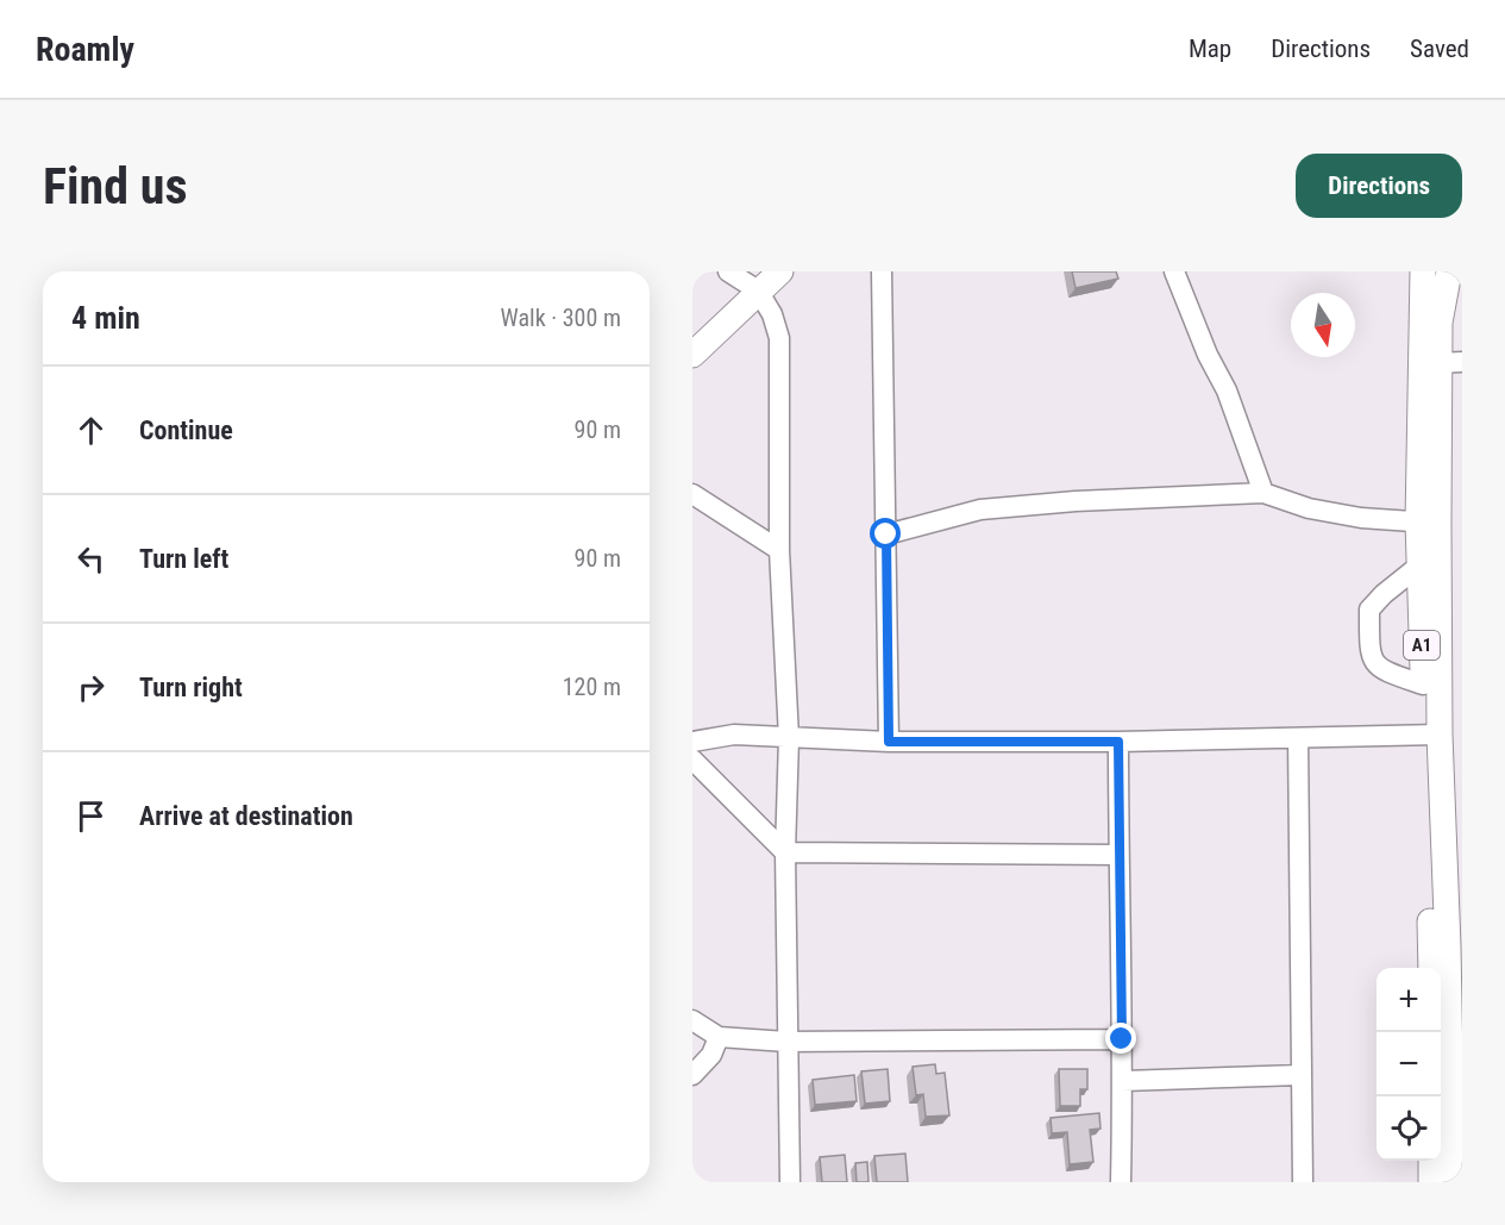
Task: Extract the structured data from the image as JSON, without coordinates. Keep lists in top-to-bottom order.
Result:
{
  "streets": {
    "main road": ["A1"]
  },
  "north": "bottom",
  "page": {
    "header": "Roamly",
    "nav": ["Map", "Directions", "Saved"],
    "buttons": "Directions",
    "title": "Find us",
    "heading": ["4 min", "Walk · 300 m"],
    "list": [
      ["Continue", "90 m"],
      ["Turn left", "90 m"],
      ["Turn right", "120 m"],
      "Arrive at destination"
    ],
    "map_buttons": ["+", "−"]
  }
}
